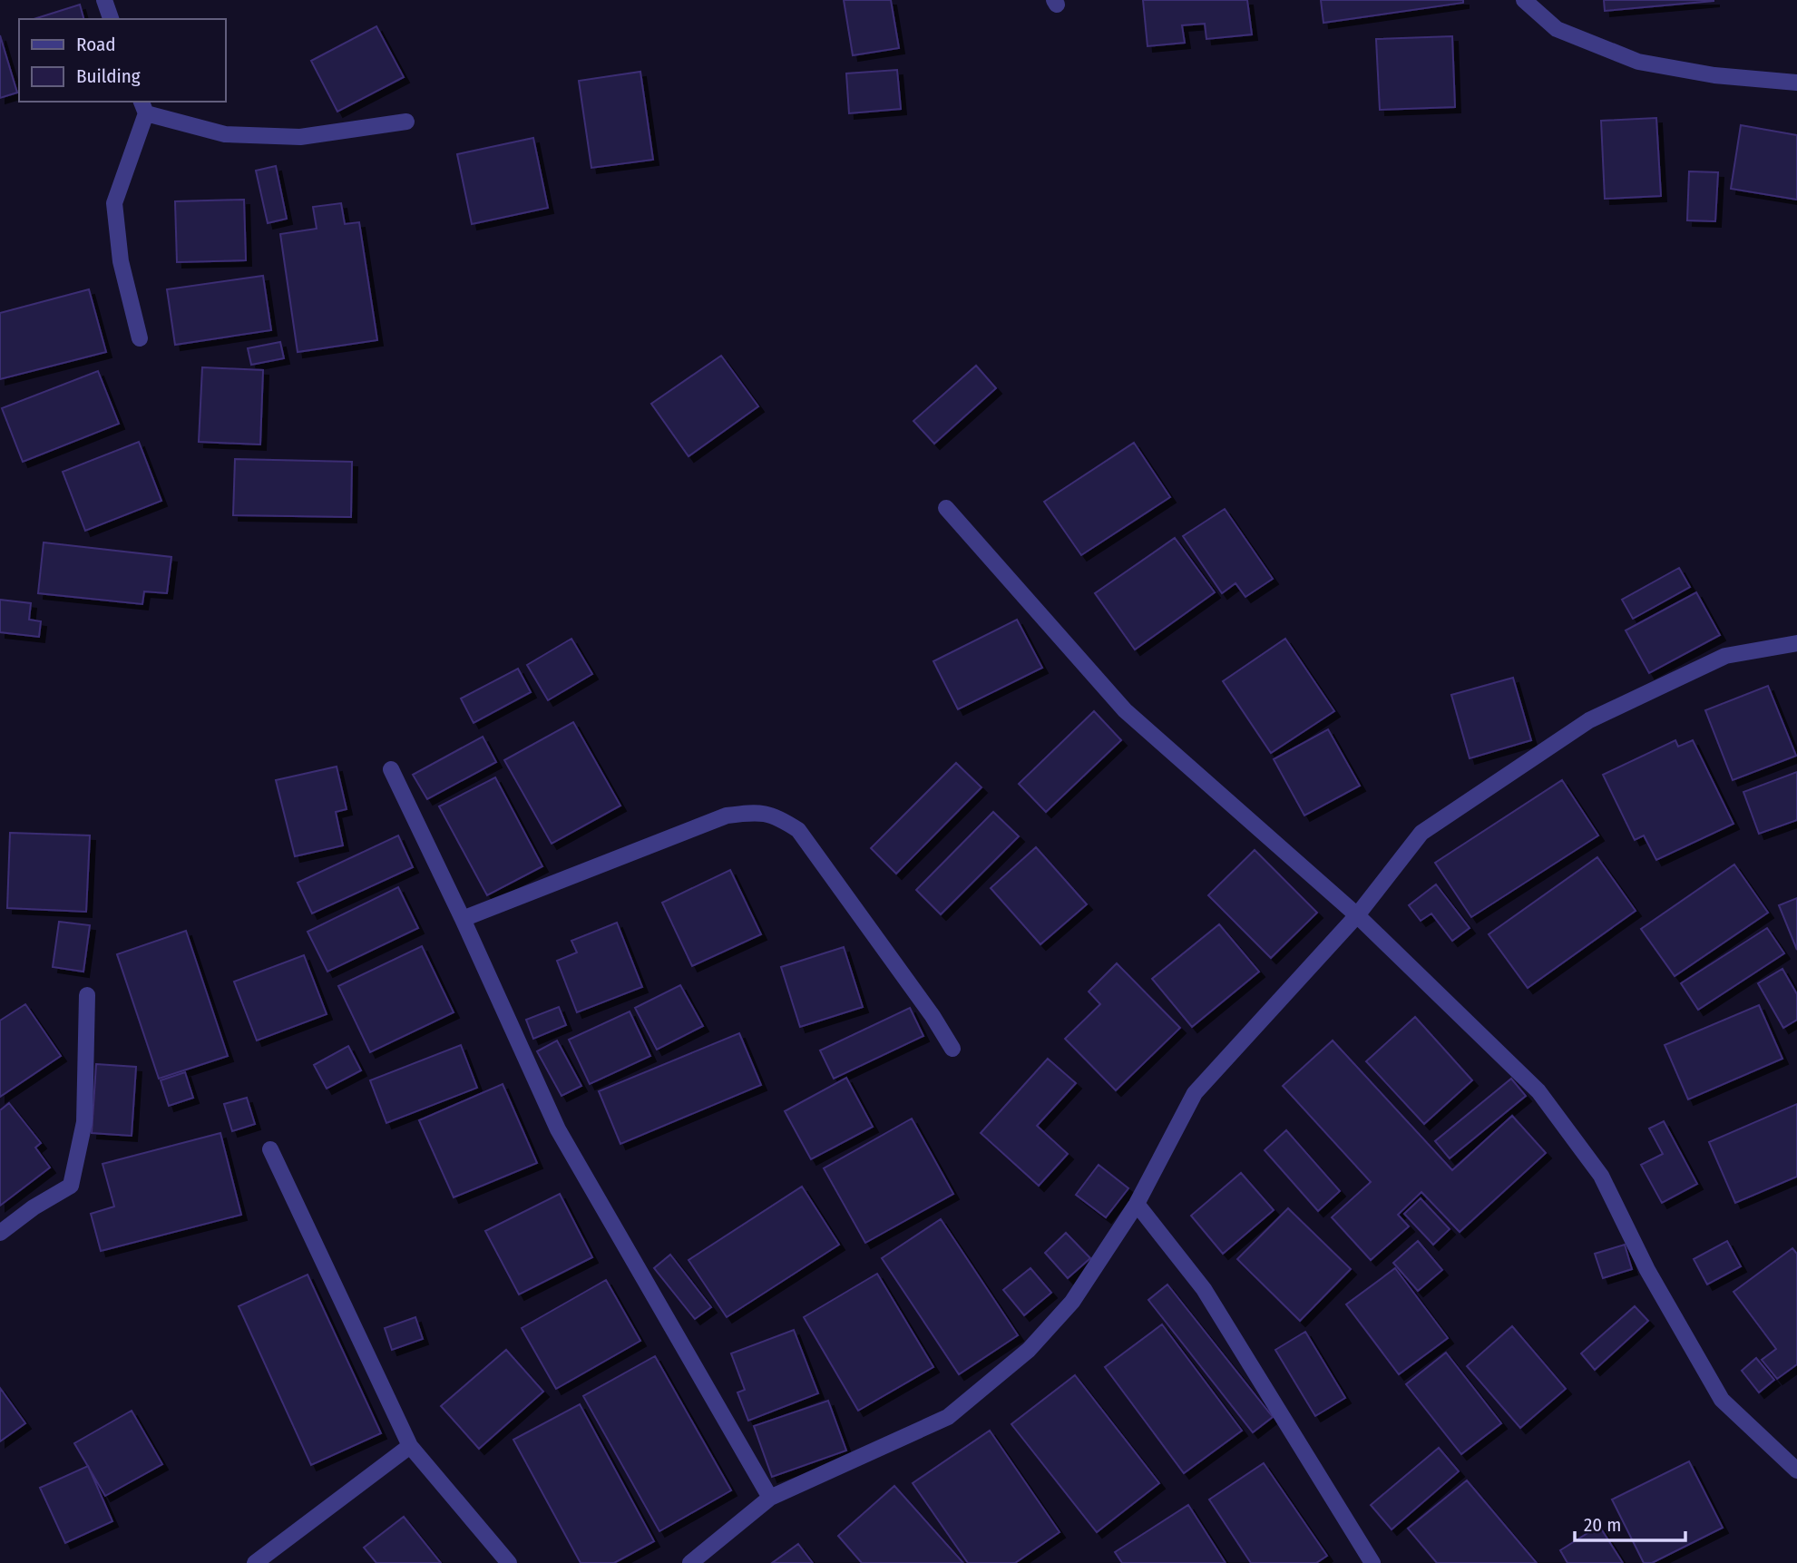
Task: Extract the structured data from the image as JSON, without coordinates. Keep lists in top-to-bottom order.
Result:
{
  "legend": ["Road", "Building"],
  "scale_bar": "20 m"
}
